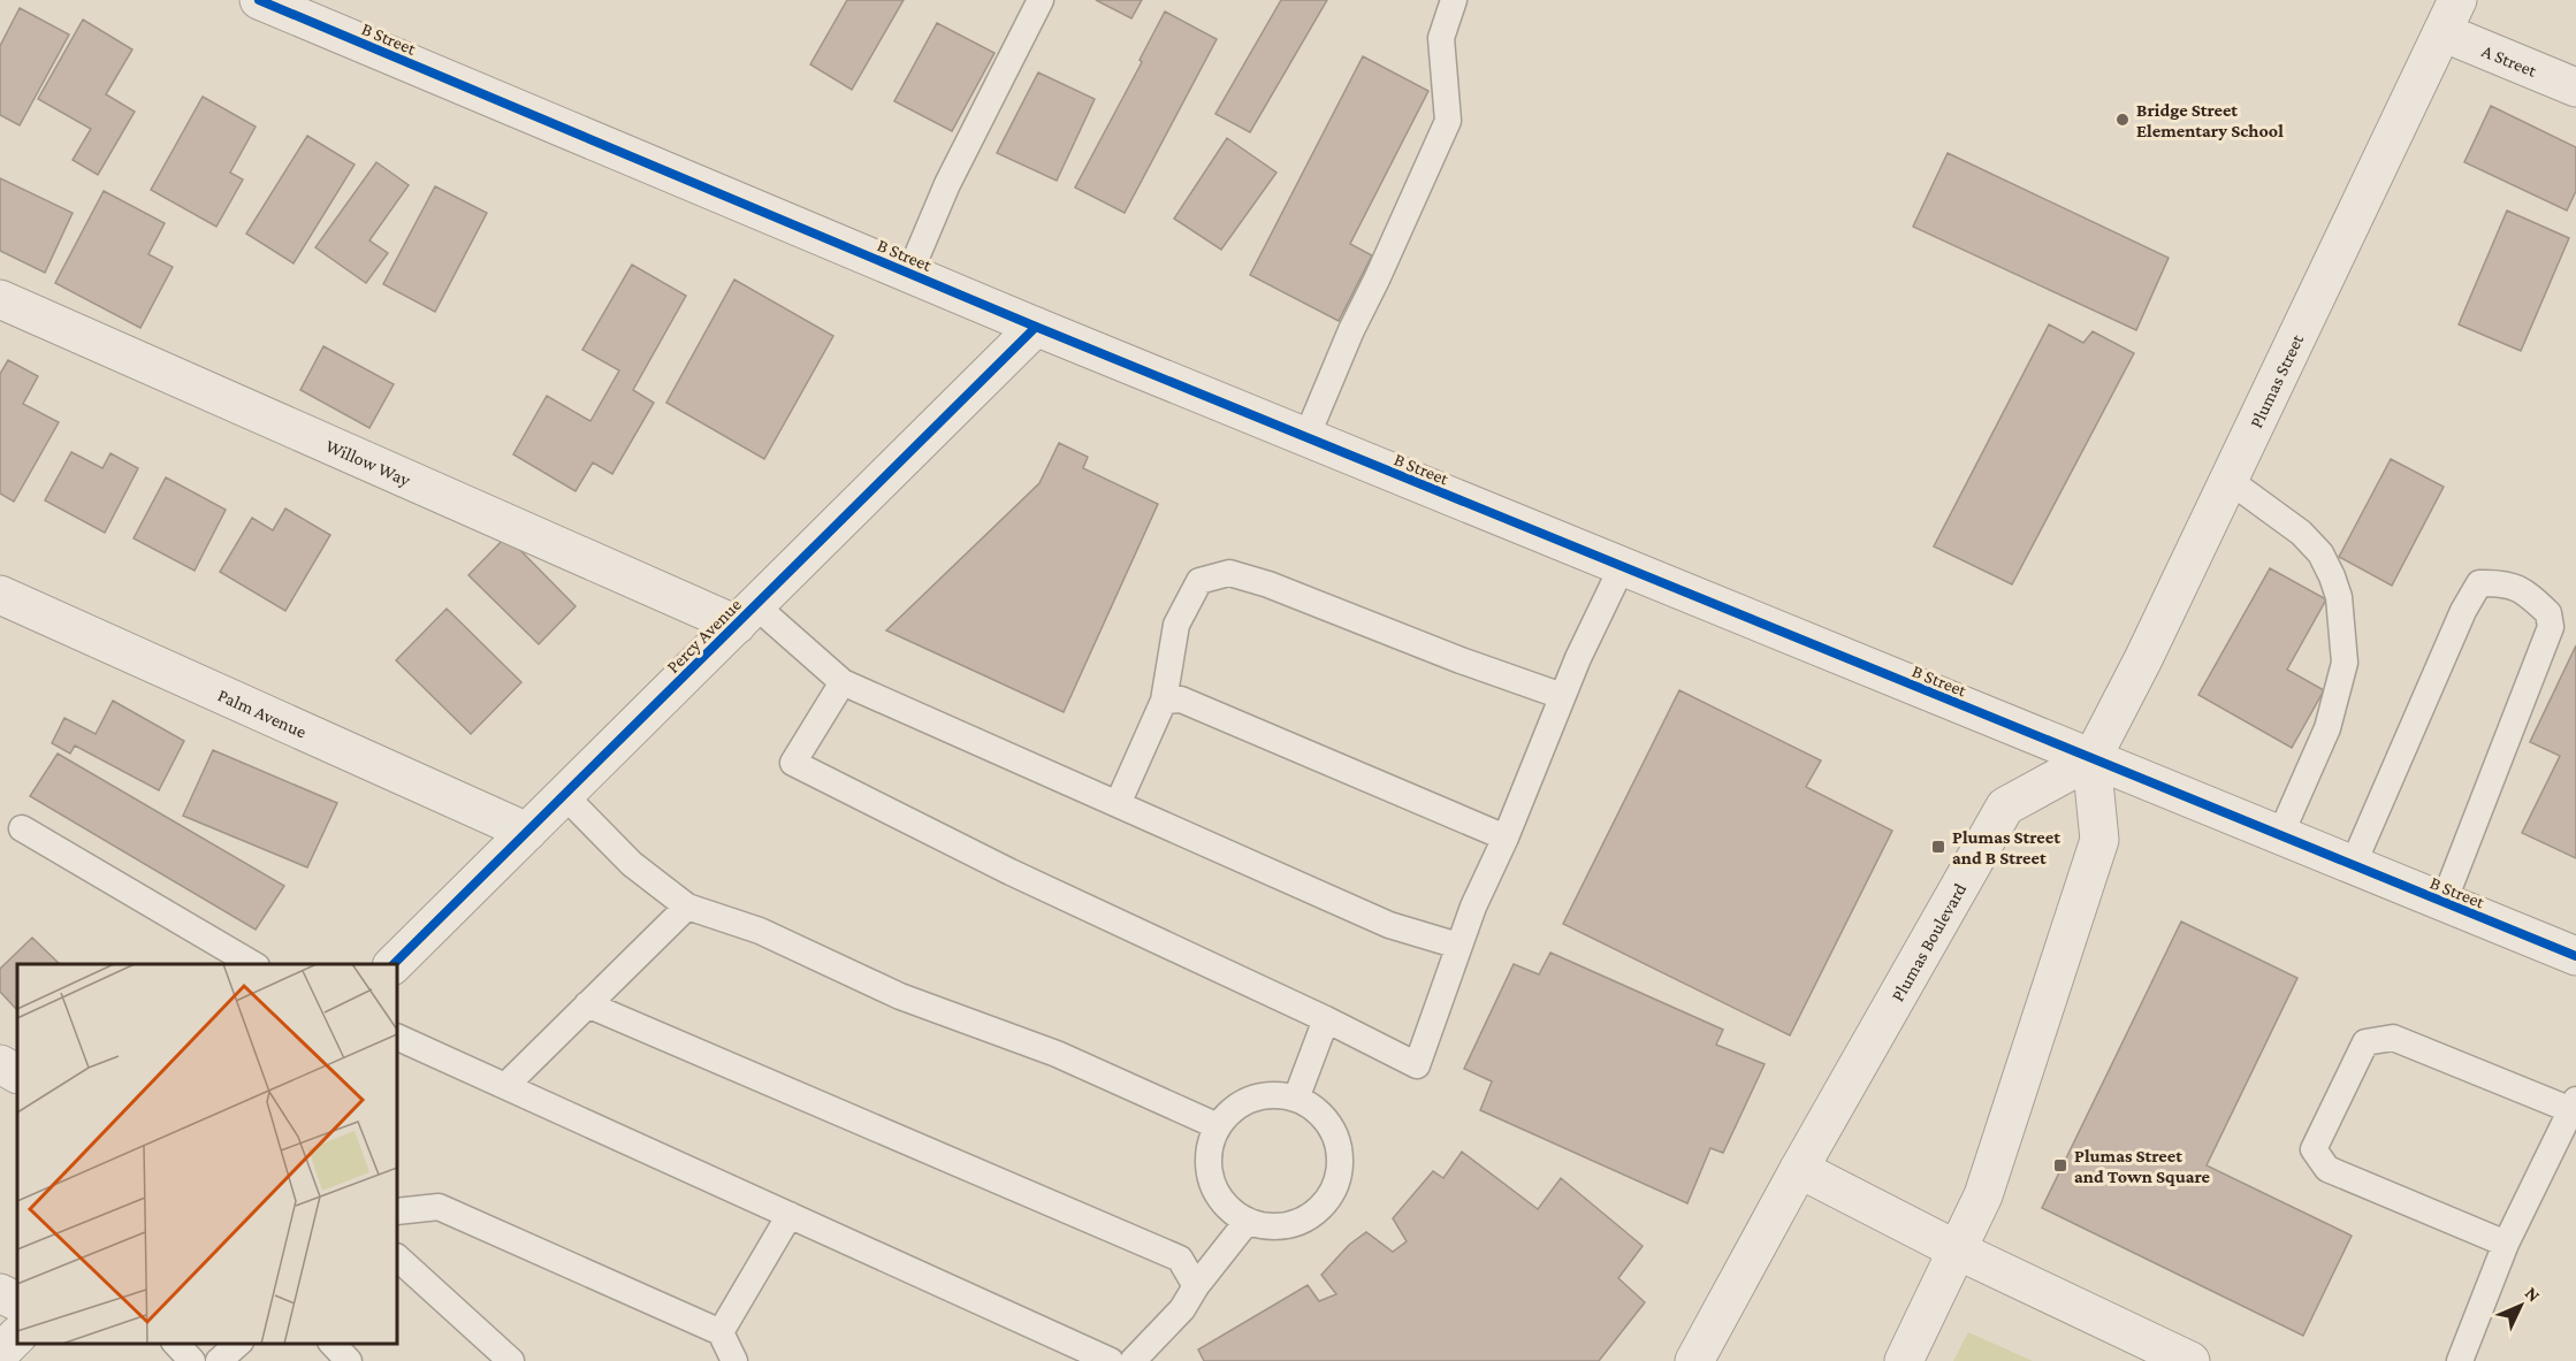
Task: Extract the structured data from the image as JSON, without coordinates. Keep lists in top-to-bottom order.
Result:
{
  "streets": {
    "street": [
      "B Street",
      "A Street",
      "Plumas Street",
      "Willow Way",
      "Percy Avenue",
      "Palm Avenue",
      "Plumas Boulevard"
    ]
  },
  "crossings": [
    ["B Street", "Plumas Street"],
    ["B Street", "Percy Avenue"],
    ["B Street", "Plumas Boulevard"],
    ["A Street", "Plumas Street"],
    ["Plumas Street", "Plumas Boulevard"],
    ["Willow Way", "Percy Avenue"],
    ["Percy Avenue", "Palm Avenue"]
  ],
  "places": {
    "other": ["Bridge Street Elementary School"],
    "transit": ["Plumas Street and B Street", "Plumas Street and Town Square"]
  },
  "north": "top right"
}
